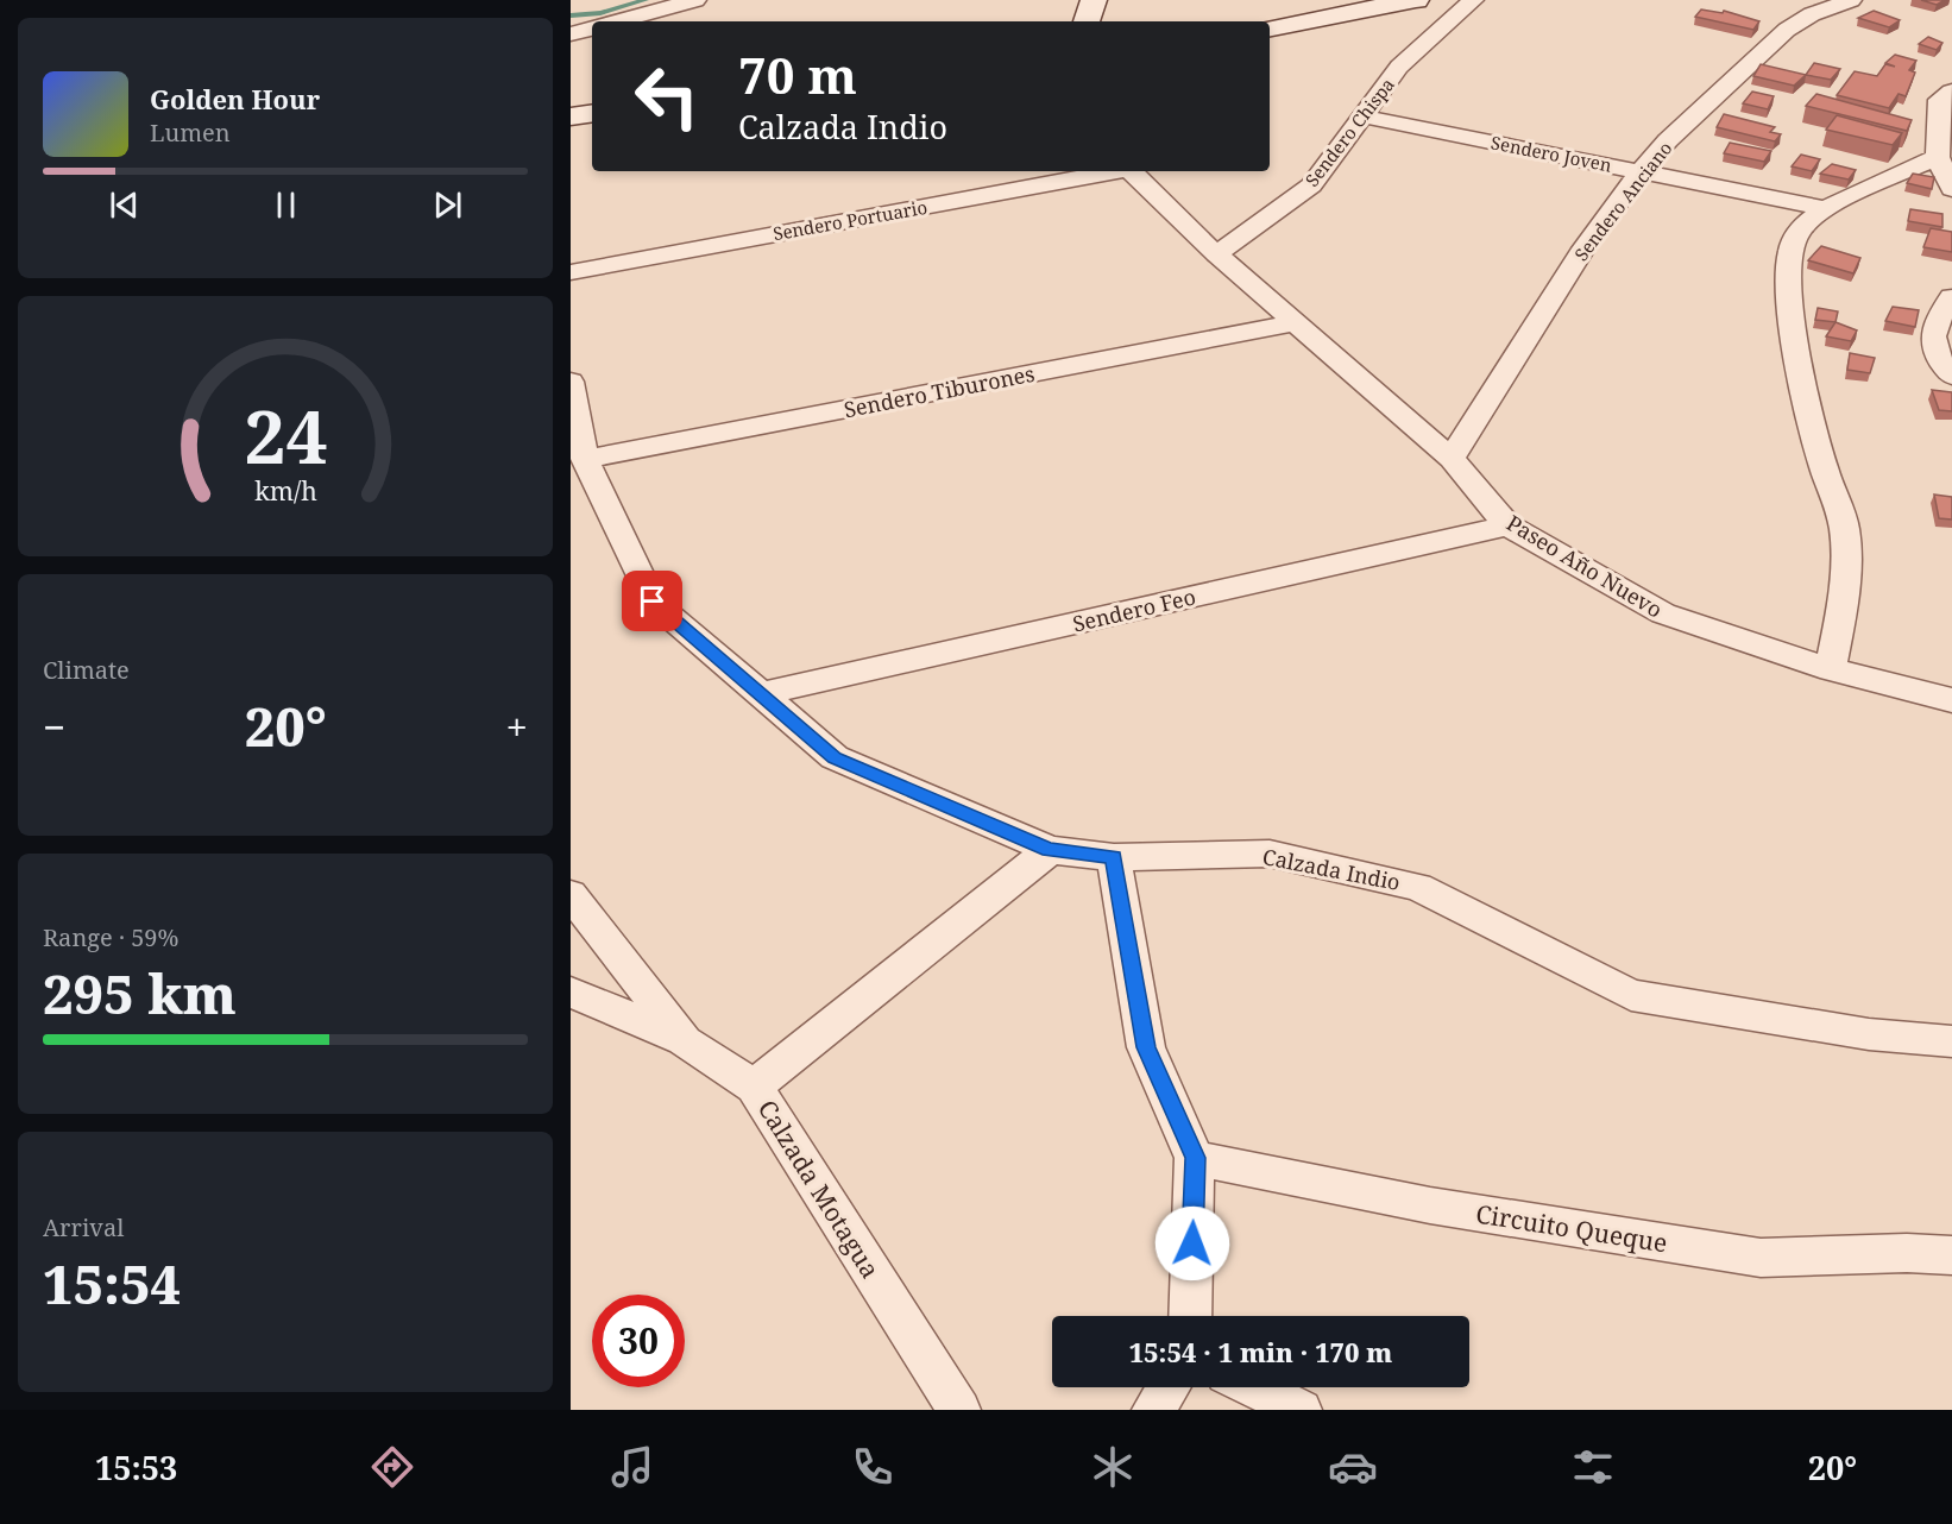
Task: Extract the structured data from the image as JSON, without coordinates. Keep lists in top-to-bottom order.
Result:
{
  "streets": {
    "street": [
      "Sendero Chispa",
      "Sendero Joven",
      "Sendero Anciano",
      "Sendero Portuario",
      "Sendero Tiburones",
      "Paseo Año Nuevo",
      "Sendero Feo",
      "Calzada Indio",
      "Calzada Motagua",
      "Circuito Queque"
    ]
  },
  "crossings": [
    ["Sendero Chispa", "Sendero Joven"],
    ["Sendero Chispa", "Paseo Año Nuevo"],
    ["Sendero Joven", "Sendero Anciano"],
    ["Sendero Anciano", "Paseo Año Nuevo"],
    ["Sendero Tiburones", "Paseo Año Nuevo"],
    ["Sendero Tiburones", "Calzada Indio"],
    ["Paseo Año Nuevo", "Sendero Feo"],
    ["Sendero Feo", "Calzada Indio"]
  ],
  "page": {
    "turn": ["70 m", "Calzada Indio"],
    "song": ["Golden Hour", "Lumen"],
    "tile": [
      "Climate",
      ["Range · 59%", "295 km"],
      ["Arrival", "15:54"]
    ],
    "heat": ["−", "20°", "+"],
    "limit": "30",
    "trip": "15:54 · 1 min · 170 m",
    "tabs": ["15:53", "20°"],
    "gauge": ["24", "km/h"]
  }
}
